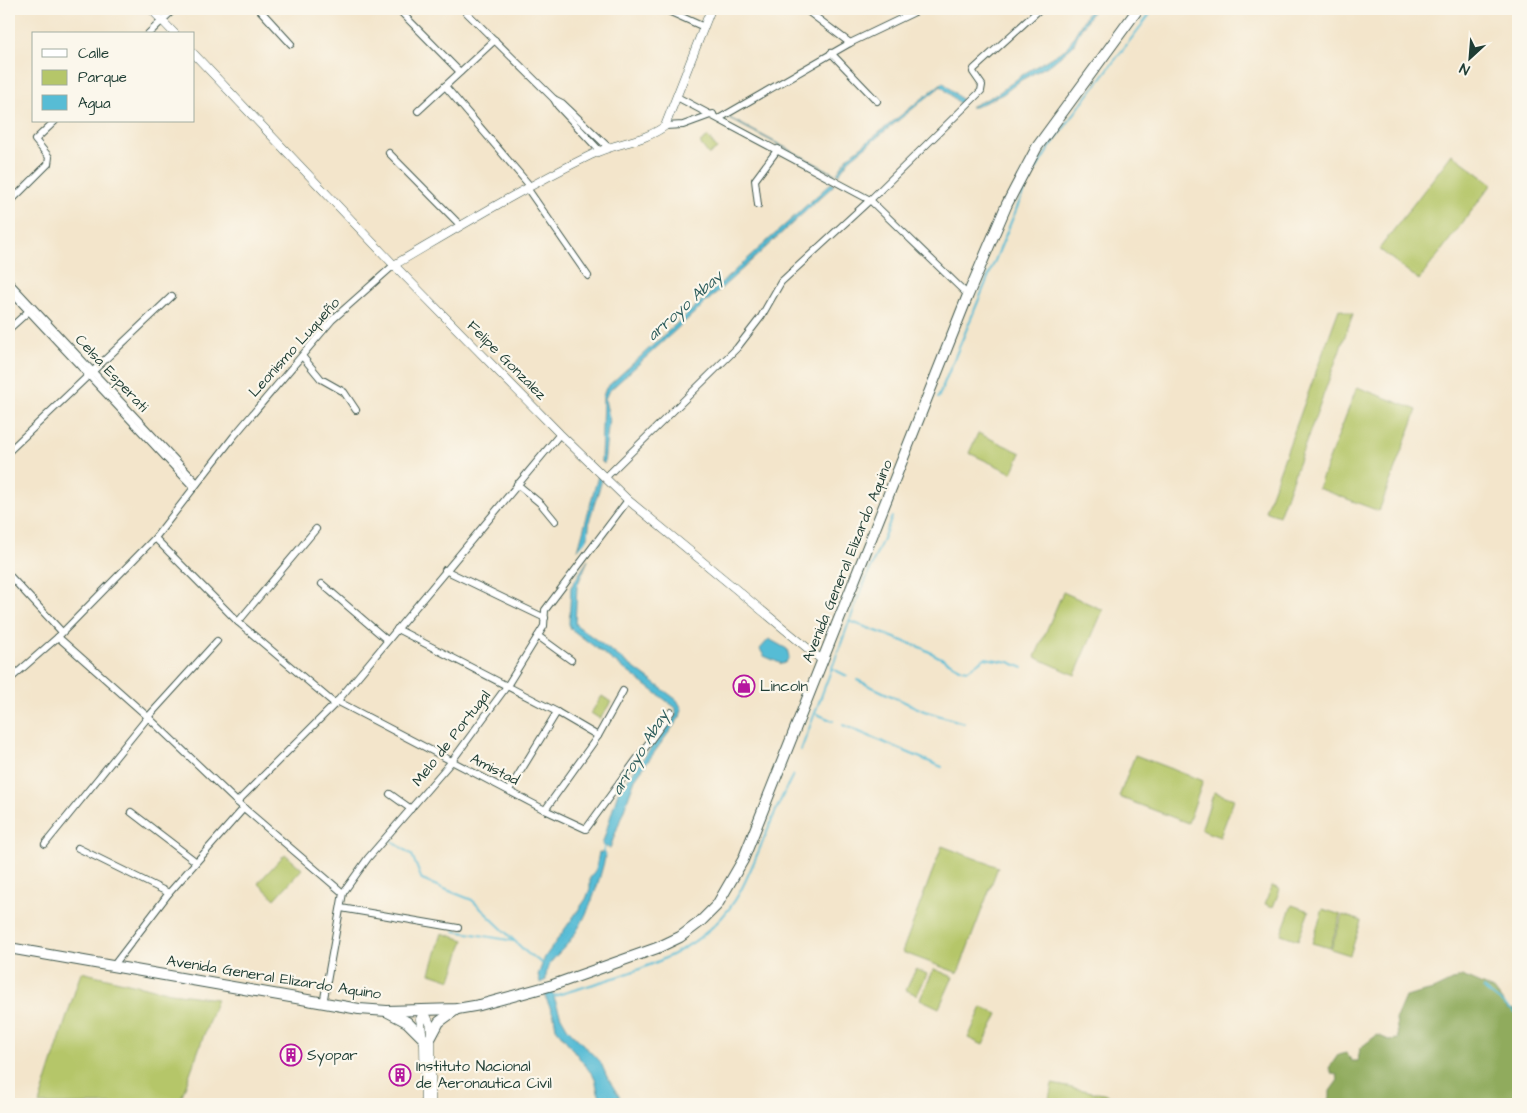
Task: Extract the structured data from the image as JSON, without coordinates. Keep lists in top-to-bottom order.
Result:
{
  "streets": {
    "main road": ["Avenida General Elizardo Aquino"],
    "street": [
      "Leonismo Luqueño",
      "Felipe Gonzalez",
      "Celsa Esperati",
      "Melo de Portugal",
      "Amistad"
    ]
  },
  "crossings": [
    ["Leonismo Luqueño", "Felipe Gonzalez"],
    ["Leonismo Luqueño", "Celsa Esperati"],
    ["Leonismo Luqueño", "Amistad"],
    ["Felipe Gonzalez", "Avenida General Elizardo Aquino"],
    ["Felipe Gonzalez", "Melo de Portugal"],
    ["Avenida General Elizardo Aquino", "Melo de Portugal"],
    ["Melo de Portugal", "Amistad"]
  ],
  "water": ["arroyo Abay"],
  "places": {
    "shop": ["Lincoln"],
    "building": ["Syopar", "Instituto Nacional de Aeronautica Civil"]
  },
  "legend": ["Calle", "Parque", "Agua"],
  "north": "bottom left"
}
